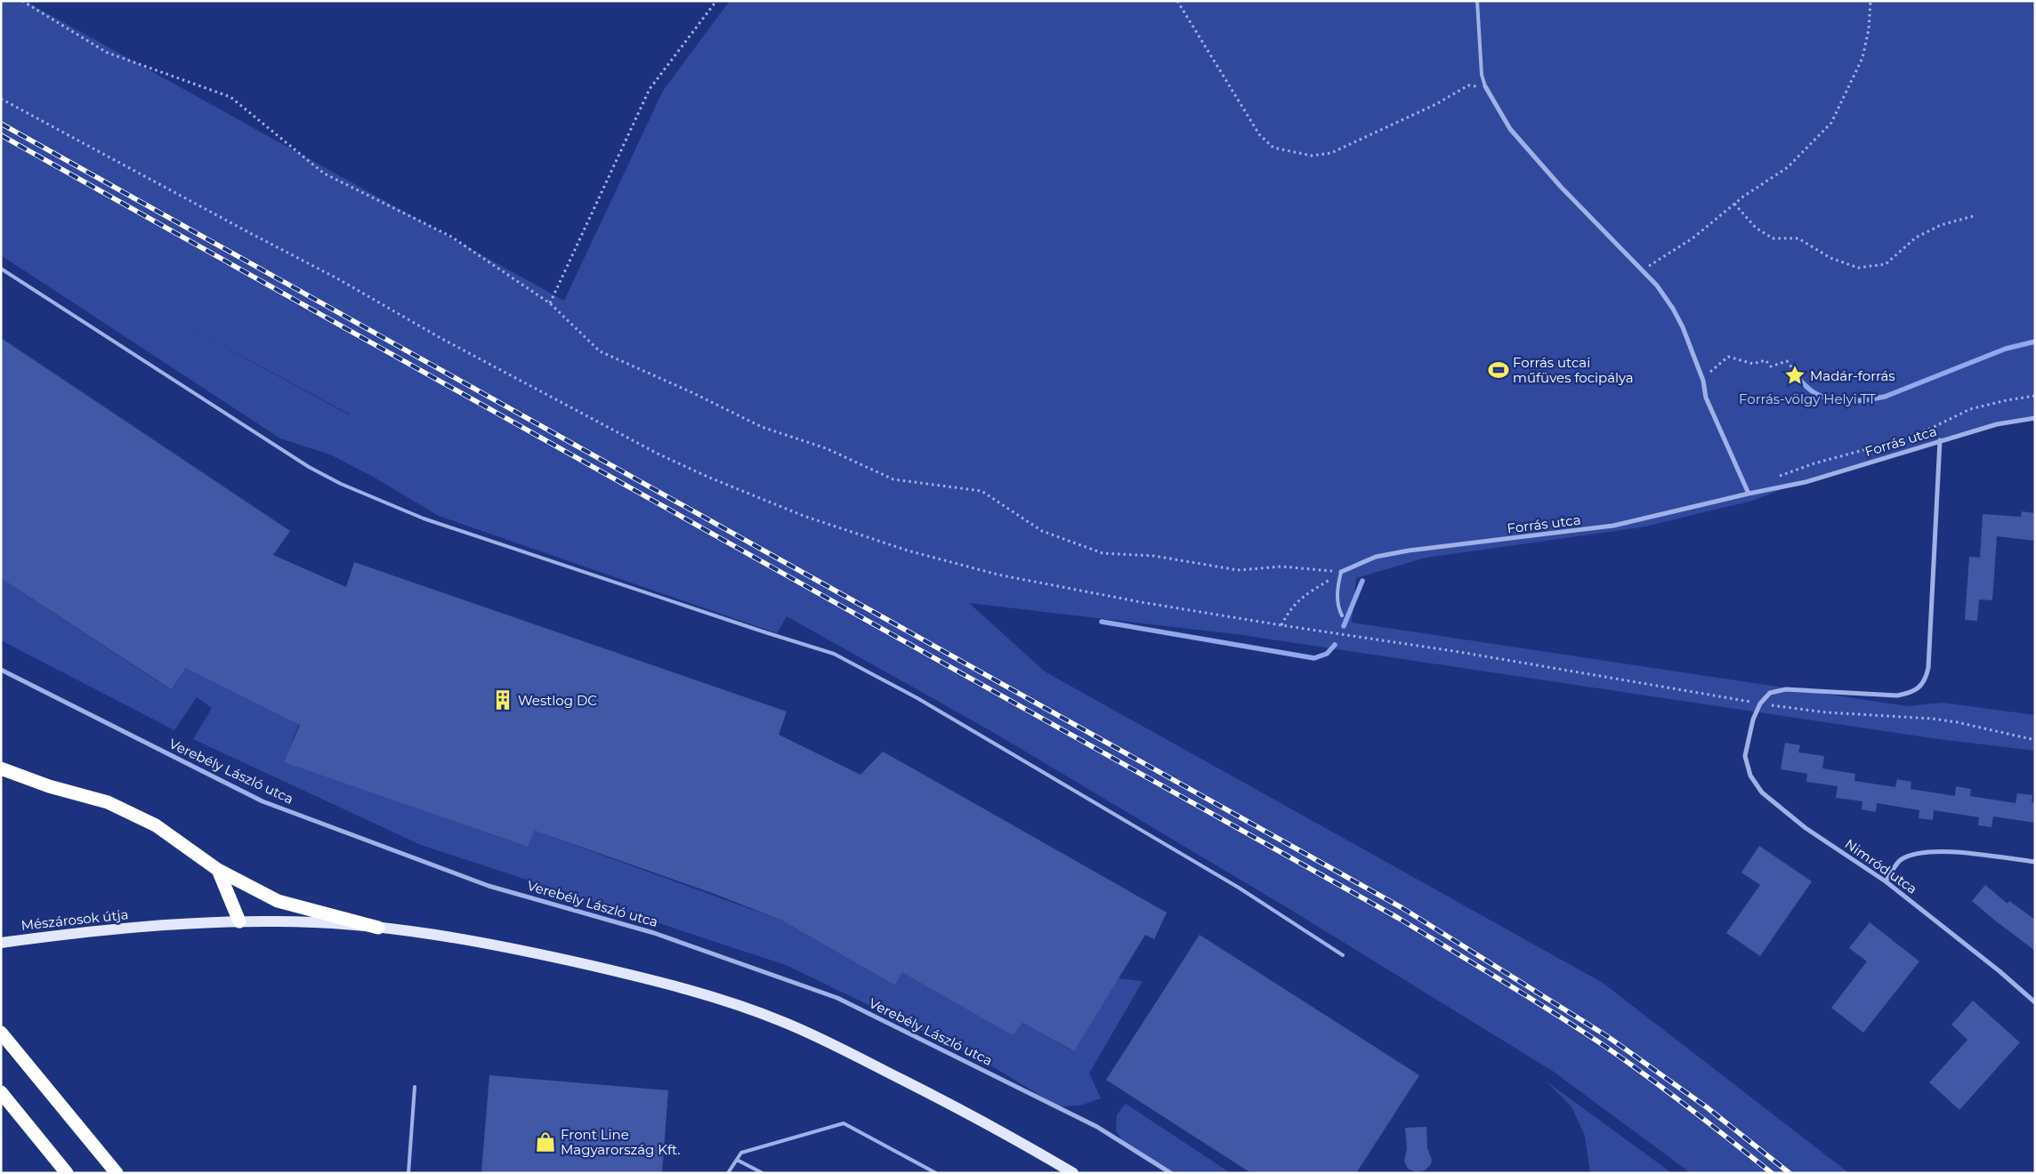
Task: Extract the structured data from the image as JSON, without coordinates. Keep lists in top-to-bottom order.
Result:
{
  "streets": {
    "main road": ["Mészárosok útja"],
    "street": ["Forrás utca", "Verebély László utca", "Nimród utca"]
  },
  "parks": ["Forrás-völgy Helyi TT"],
  "places": {
    "sports": ["Forrás utcai műfüves focipálya"],
    "place": ["Madár-forrás"],
    "building": ["Westlog DC"],
    "shop": ["Front Line Magyarország Kft."]
  }
}
